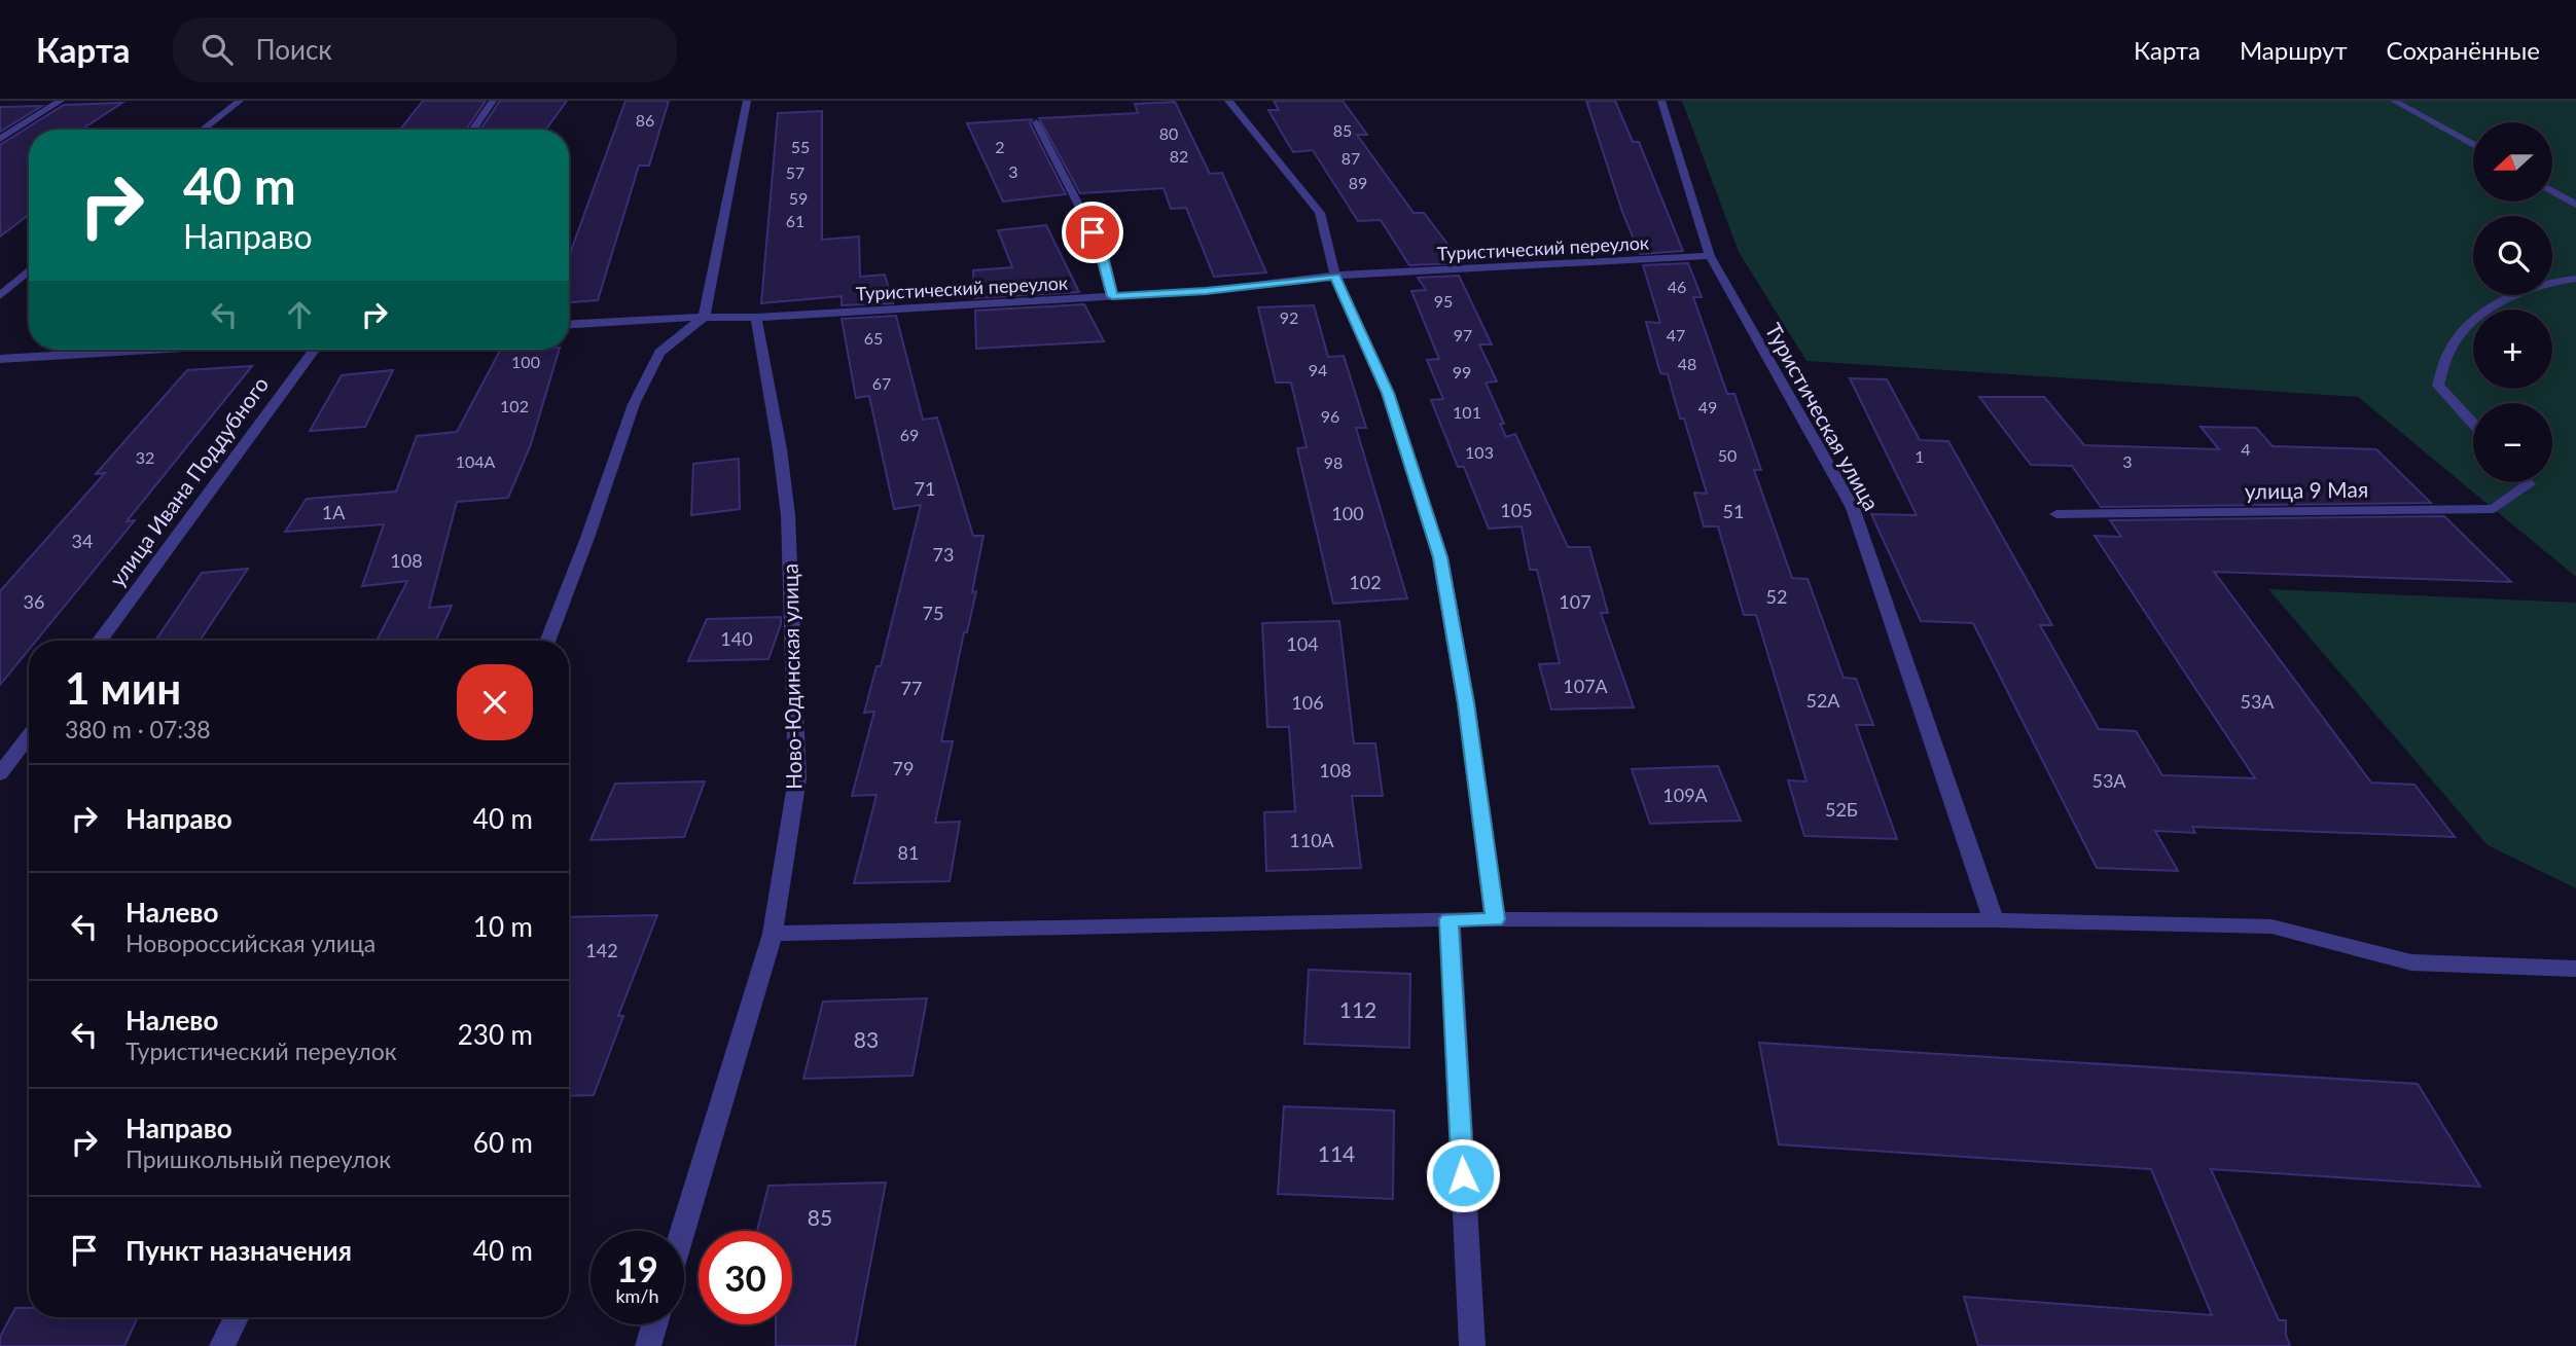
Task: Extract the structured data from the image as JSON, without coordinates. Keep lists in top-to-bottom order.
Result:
{
  "streets": {
    "street": [
      "Туристический переулок",
      "Туристическая улица",
      "улица Ивана Поддубного",
      "улица 9 Мая",
      "Ново-Юдинская улица"
    ]
  },
  "crossings": [
    ["Туристический переулок", "Туристическая улица"],
    ["Туристический переулок", "Ново-Юдинская улица"]
  ],
  "house_numbers": [
    "86",
    "85",
    "80",
    "55",
    "2",
    "82",
    "87",
    "3",
    "57",
    "89",
    "59",
    "61",
    "46",
    "95",
    "92",
    "97",
    "47",
    "65",
    "100",
    "48",
    "94",
    "99",
    "67",
    "102",
    "49",
    "101",
    "96",
    "69",
    "4",
    "103",
    "50",
    "1",
    "32",
    "104А",
    "3",
    "98",
    "71",
    "105",
    "51",
    "1А",
    "100",
    "34",
    "73",
    "108",
    "102",
    "52",
    "36",
    "107",
    "75",
    "140",
    "104",
    "107А",
    "77",
    "52А",
    "53А",
    "106",
    "79",
    "108",
    "53А",
    "109А",
    "52Б",
    "110А",
    "81",
    "142",
    "112",
    "83",
    "114",
    "85"
  ],
  "north": "left",
  "page": {
    "header": "Карта",
    "search": "Поиск",
    "nav": ["Карта", "Маршрут", "Сохранённые"],
    "map_buttons": ["+", "−"],
    "turn": ["40 m", "Направо"],
    "heading": ["1 мин", "380 m · 07:38"],
    "list": [
      {
        "name": "Направо",
        "value": "40 m"
      },
      {
        "name": "Налево",
        "note": "Новороссийская улица",
        "value": "10 m"
      },
      {
        "name": "Налево",
        "note": "Туристический переулок",
        "value": "230 m"
      },
      {
        "name": "Направо",
        "note": "Пришкольный переулок",
        "value": "60 m"
      },
      {
        "name": "Пункт назначения",
        "value": "40 m"
      }
    ],
    "speed": "19 km/h",
    "limit": "30"
  }
}
